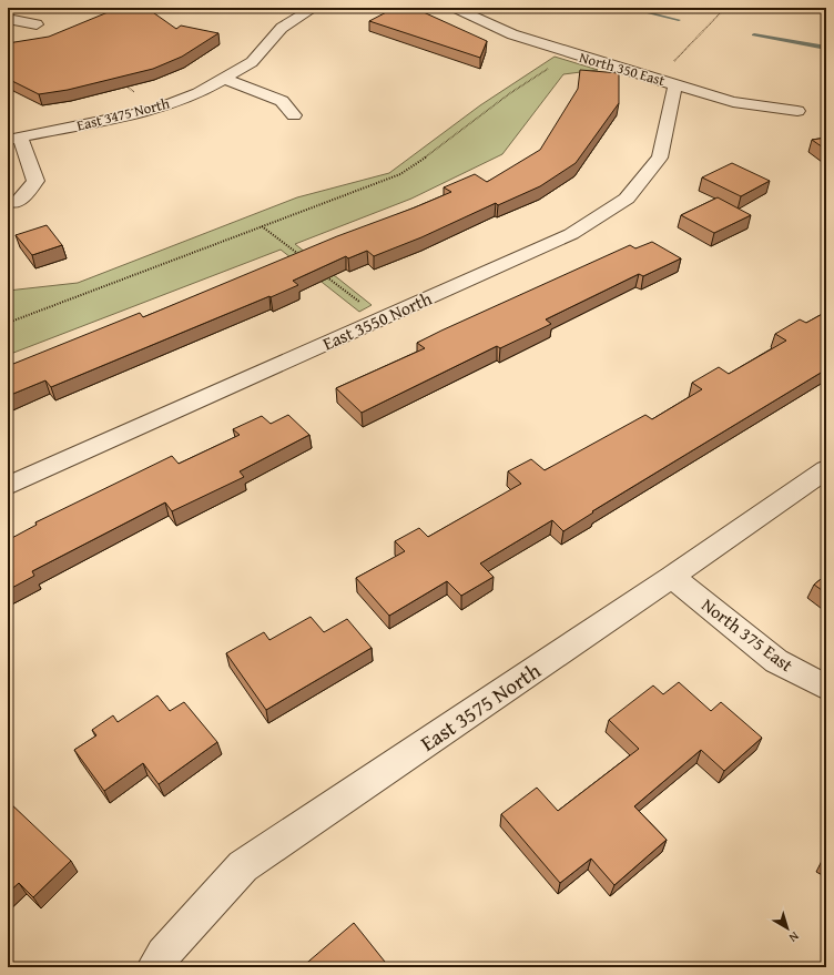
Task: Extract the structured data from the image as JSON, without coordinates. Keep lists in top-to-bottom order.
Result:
{
  "streets": {
    "street": [
      "North 350 East",
      "East 3475 North",
      "East 3550 North",
      "North 375 East",
      "East 3575 North"
    ]
  },
  "crossings": [
    ["North 350 East", "East 3550 North"],
    ["North 375 East", "East 3575 North"]
  ],
  "north": "bottom right"
}
